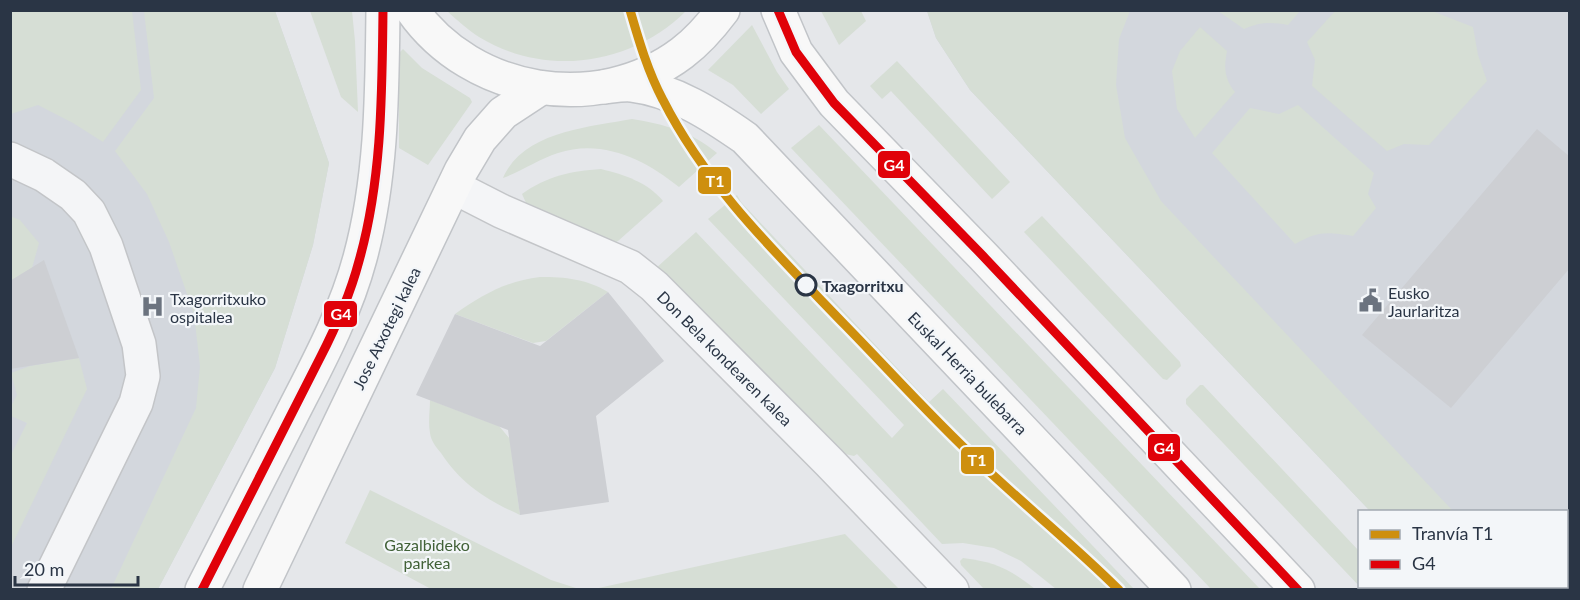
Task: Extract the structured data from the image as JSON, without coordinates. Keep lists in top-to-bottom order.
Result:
{
  "streets": {
    "main road": ["Jose Atxotegi kalea", "Euskal Herria bulebarra"],
    "street": ["Don Bela kondearen kalea"]
  },
  "crossings": [
    ["Jose Atxotegi kalea", "Don Bela kondearen kalea"]
  ],
  "parks": ["Gazalbideko parkea"],
  "places": {
    "other": ["Txagorritxu"],
    "public building": ["Eusko Jaurlaritza"],
    "hospital": ["Txagorritxuko ospitalea"]
  },
  "lines": ["tram line T1", "transit line G4"],
  "legend": ["Tranvía T1", "G4"],
  "scale_bar": "20 m"
}
